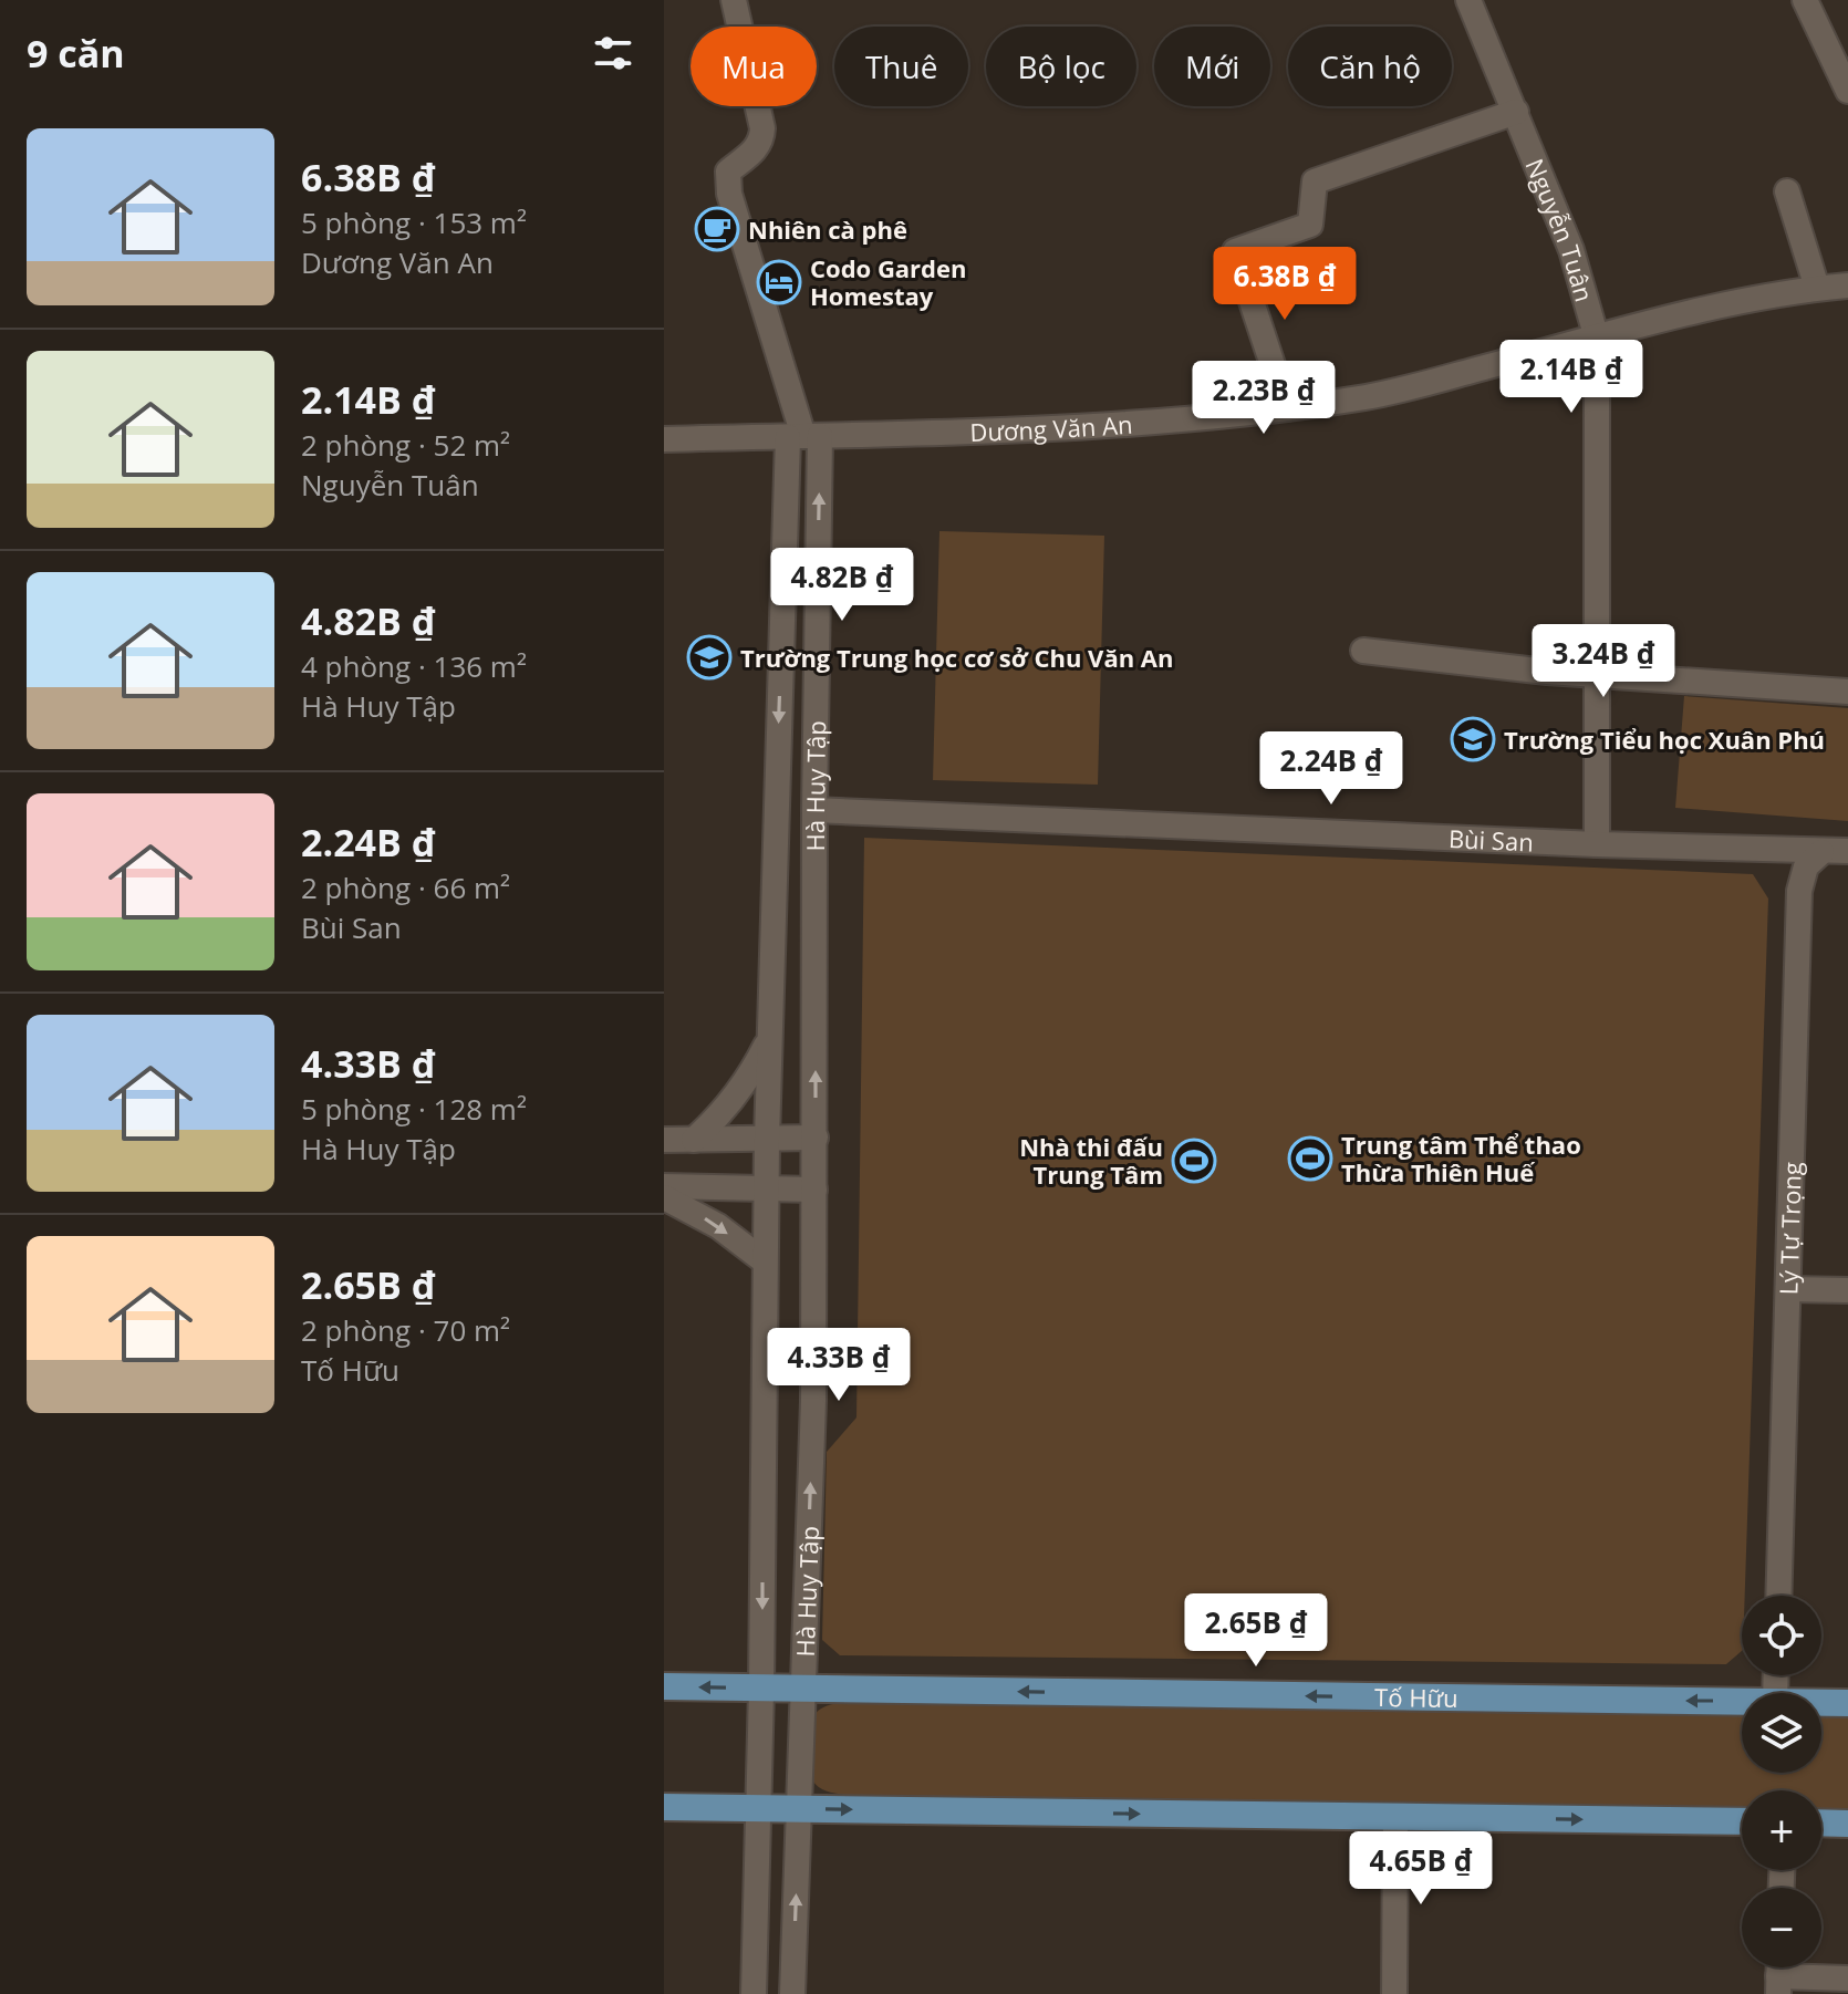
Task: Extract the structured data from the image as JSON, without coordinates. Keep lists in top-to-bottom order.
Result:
{
  "streets": {
    "main road": ["Tố Hữu"],
    "street": [
      "Nguyễn Tuân",
      "Dương Văn An",
      "Hà Huy Tập",
      "Bùi San",
      "Lý Tự Trọng"
    ]
  },
  "crossings": [
    ["Nguyễn Tuân", "Dương Văn An"],
    ["Nguyễn Tuân", "Bùi San"],
    ["Dương Văn An", "Hà Huy Tập"],
    ["Hà Huy Tập", "Bùi San"],
    ["Hà Huy Tập", "Tố Hữu"],
    ["Bùi San", "Lý Tự Trọng"]
  ],
  "places": {
    "cafe": ["Nhiên cà phê"],
    "hotel": ["Codo Garden Homestay"],
    "school or university": ["Trường Trung học cơ sở Chu Văn An", "Trường Tiểu học Xuân Phú"],
    "sports": ["Trung tâm Thể thao Thừa Thiên Huế", "Nhà thi đấu Trung Tâm"]
  },
  "page": {
    "heading": "9 căn",
    "chip": [
      "Mua",
      "Thuê",
      "Bộ lọc",
      "Mới",
      "Căn hộ"
    ],
    "list": [
      {
        "name": "6.38B ₫",
        "note": "5 phòng · 153 m² · Dương Văn An"
      },
      {
        "name": "2.14B ₫",
        "note": "2 phòng · 52 m² · Nguyễn Tuân"
      },
      {
        "name": "4.82B ₫",
        "note": "4 phòng · 136 m² · Hà Huy Tập"
      },
      {
        "name": "2.24B ₫",
        "note": "2 phòng · 66 m² · Bùi San"
      },
      {
        "name": "4.33B ₫",
        "note": "5 phòng · 128 m² · Hà Huy Tập"
      },
      {
        "name": "2.65B ₫",
        "note": "2 phòng · 70 m² · Tố Hữu"
      }
    ],
    "price": [
      "6.38B ₫",
      "2.14B ₫",
      "2.23B ₫",
      "4.82B ₫",
      "3.24B ₫",
      "2.24B ₫",
      "4.33B ₫",
      "2.65B ₫",
      "4.65B ₫"
    ],
    "map_buttons": ["+", "−"]
  }
}
